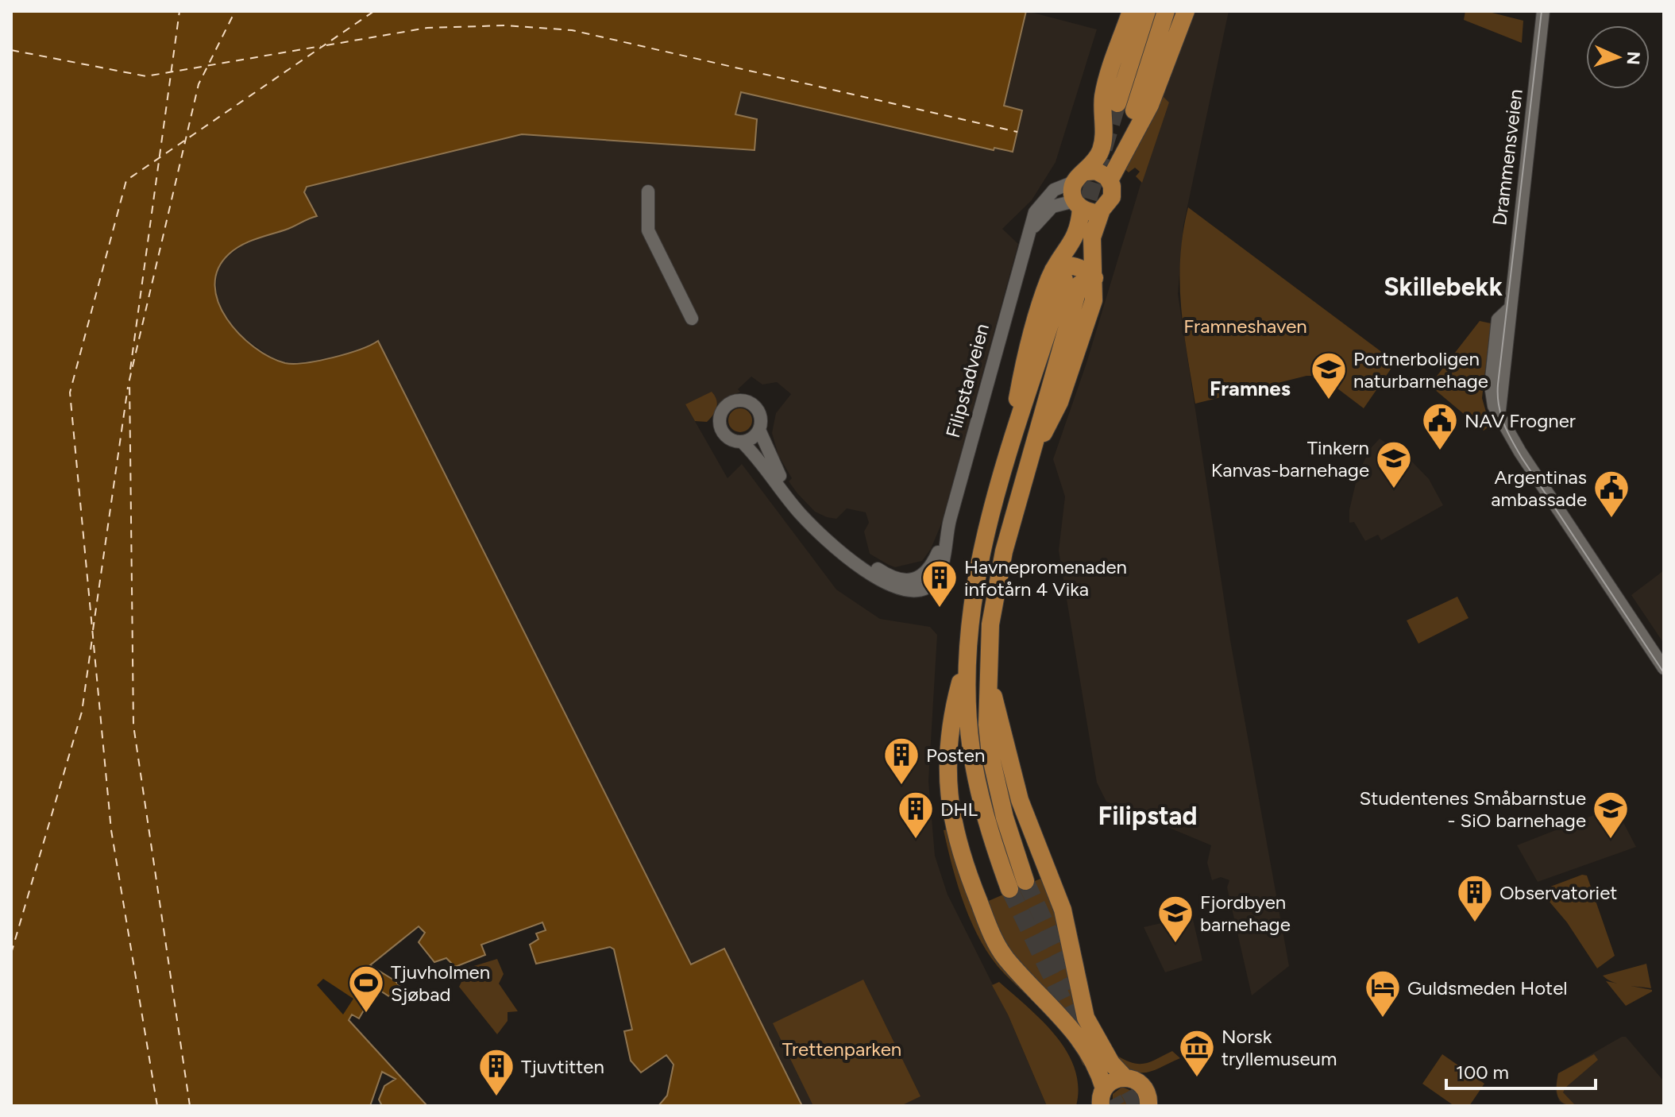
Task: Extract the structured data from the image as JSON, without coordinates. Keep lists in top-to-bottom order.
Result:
{
  "streets": {
    "street": ["Drammensveien", "Filipstadveien"]
  },
  "districts": ["Skillebekk", "Framnes", "Filipstad"],
  "parks": ["Framneshaven", "Trettenparken"],
  "places": {
    "school or university": [
      "Portnerboligen naturbarnehage",
      "Tinkern Kanvas-barnehage",
      "Studentenes Småbarnstue - SiO barnehage",
      "Fjordbyen barnehage"
    ],
    "public building": ["NAV Frogner", "Argentinas ambassade"],
    "building": [
      "Havnepromenaden infotårn 4 Vika",
      "Posten",
      "DHL",
      "Observatoriet",
      "Tjuvtitten"
    ],
    "sports": ["Tjuvholmen Sjøbad"],
    "hotel": ["Guldsmeden Hotel"],
    "museum": ["Norsk tryllemuseum"]
  },
  "scale_bar": "100 m",
  "north": "right"
}
